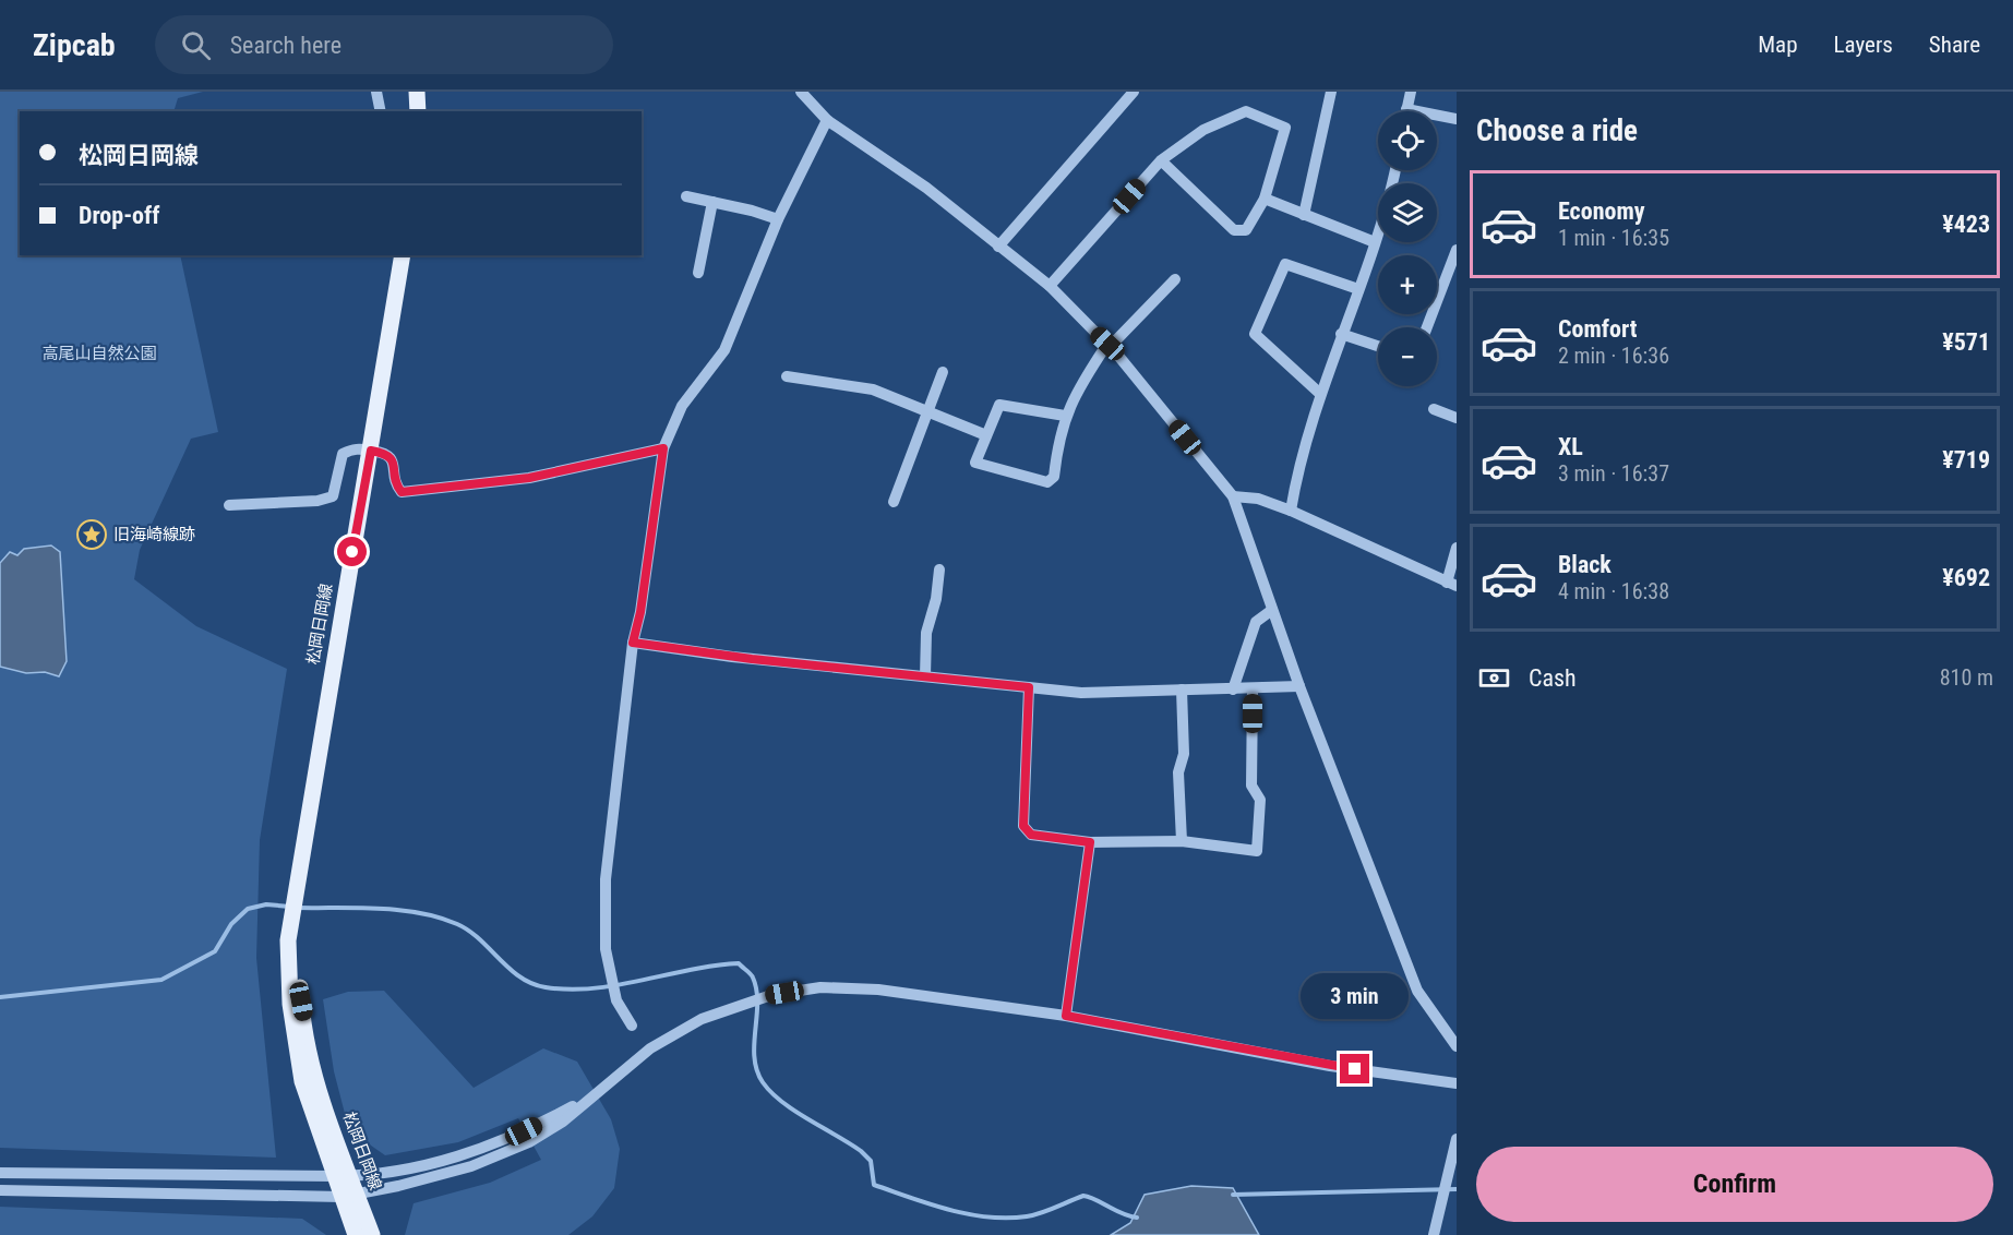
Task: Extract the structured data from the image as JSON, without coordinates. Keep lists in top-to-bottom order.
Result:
{
  "streets": {
    "main road": ["松岡日岡線"]
  },
  "parks": ["高尾山自然公園"],
  "places": {
    "place": ["旧海崎線跡"]
  },
  "page": {
    "header": "Zipcab",
    "search": "Search here",
    "nav": ["Map", "Layers", "Share"],
    "heading": "Choose a ride",
    "map_buttons": ["+", "−"],
    "banner": ["松岡日岡線", "Drop-off"],
    "list": [
      {
        "name": "Economy",
        "note": "1 min · 16:35",
        "value": "¥423"
      },
      {
        "name": "Comfort",
        "note": "2 min · 16:36",
        "value": "¥571"
      },
      {
        "name": "XL",
        "note": "3 min · 16:37",
        "value": "¥719"
      },
      {
        "name": "Black",
        "note": "4 min · 16:38",
        "value": "¥692"
      }
    ],
    "pay": ["Cash", "810 m"],
    "bubble": "3 min",
    "buttons": "Confirm"
  }
}
